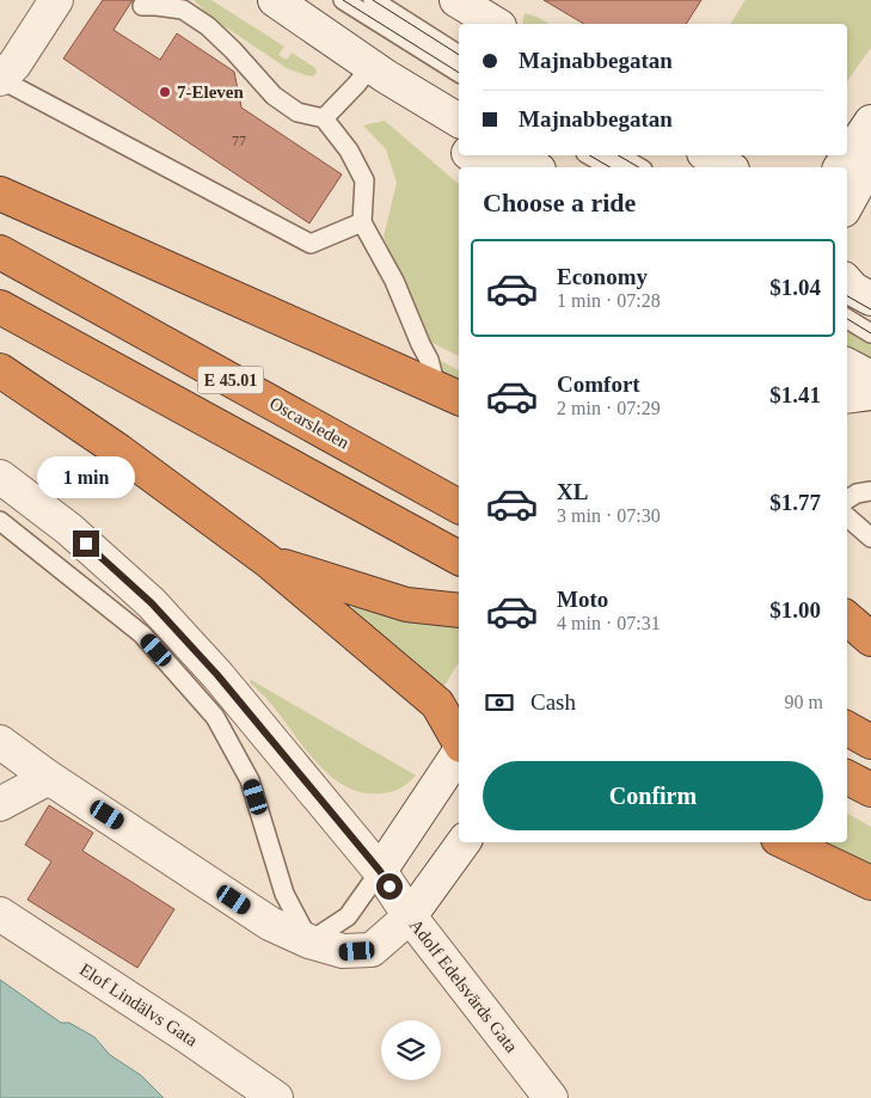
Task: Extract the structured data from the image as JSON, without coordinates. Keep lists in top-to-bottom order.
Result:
{
  "streets": {
    "highway": ["E 45.01", "Oscarsleden"],
    "street": ["Adolf Edelsvärds Gata", "Elof Lindälvs Gata"]
  },
  "places": ["7-Eleven"],
  "house_numbers": ["77"],
  "page": {
    "banner": ["Majnabbegatan", "Majnabbegatan"],
    "heading": "Choose a ride",
    "list": [
      {
        "name": "Economy",
        "note": "1 min · 07:28",
        "value": "$1.04"
      },
      {
        "name": "Comfort",
        "note": "2 min · 07:29",
        "value": "$1.41"
      },
      {
        "name": "XL",
        "note": "3 min · 07:30",
        "value": "$1.77"
      },
      {
        "name": "Moto",
        "note": "4 min · 07:31",
        "value": "$1.00"
      }
    ],
    "bubble": "1 min",
    "pay": ["Cash", "90 m"],
    "buttons": "Confirm"
  }
}
